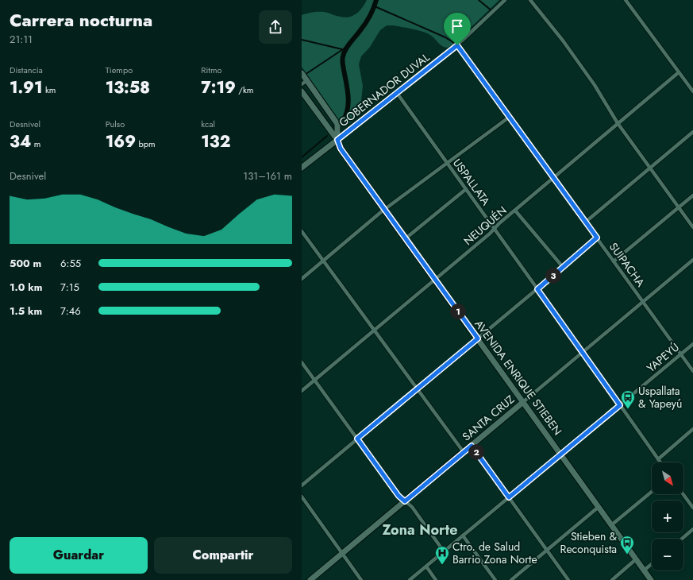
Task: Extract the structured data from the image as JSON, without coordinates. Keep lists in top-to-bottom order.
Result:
{
  "streets": {
    "main road": ["GOBERNADOR DUVAL", "AVENIDA ENRIQUE STIEBEN", "SANTA CRUZ"],
    "street": [
      "USPALLATA",
      "NEUQUÉN",
      "SUIPACHA",
      "YAPEYÚ"
    ]
  },
  "crossings": [
    ["GOBERNADOR DUVAL", "USPALLATA"],
    ["GOBERNADOR DUVAL", "SUIPACHA"],
    ["GOBERNADOR DUVAL", "AVENIDA ENRIQUE STIEBEN"],
    ["USPALLATA", "NEUQUÉN"],
    ["USPALLATA", "YAPEYÚ"],
    ["USPALLATA", "SANTA CRUZ"],
    ["NEUQUÉN", "SUIPACHA"],
    ["NEUQUÉN", "AVENIDA ENRIQUE STIEBEN"],
    ["SUIPACHA", "YAPEYÚ"],
    ["SUIPACHA", "SANTA CRUZ"],
    ["YAPEYÚ", "AVENIDA ENRIQUE STIEBEN"],
    ["AVENIDA ENRIQUE STIEBEN", "SANTA CRUZ"]
  ],
  "districts": ["Zona Norte"],
  "places": {
    "bus stop": ["Uspallata & Yapeyú", "Stieben & Reconquista"],
    "hospital": ["Ctro. de Salud Barrio Zona Norte"]
  },
  "north": "bottom right",
  "page": {
    "heading": ["Carrera nocturna", "21:11"],
    "stats": [
      ["Distancia", "1.91 km"],
      ["Tiempo", "13:58"],
      ["Ritmo", "7:19 /km"],
      ["Desnivel", "34 m"],
      ["Pulso", "169 bpm"],
      ["kcal", "132"]
    ],
    "chart": ["Desnivel", "131–161 m"],
    "list": [
      {
        "name": "500 m",
        "note": "6:55"
      },
      {
        "name": "1.0 km",
        "note": "7:15"
      },
      {
        "name": "1.5 km",
        "note": "7:46"
      }
    ],
    "pins": ["3", "1", "2"],
    "map_buttons": ["+", "−"],
    "buttons": ["Guardar", "Compartir"]
  }
}
